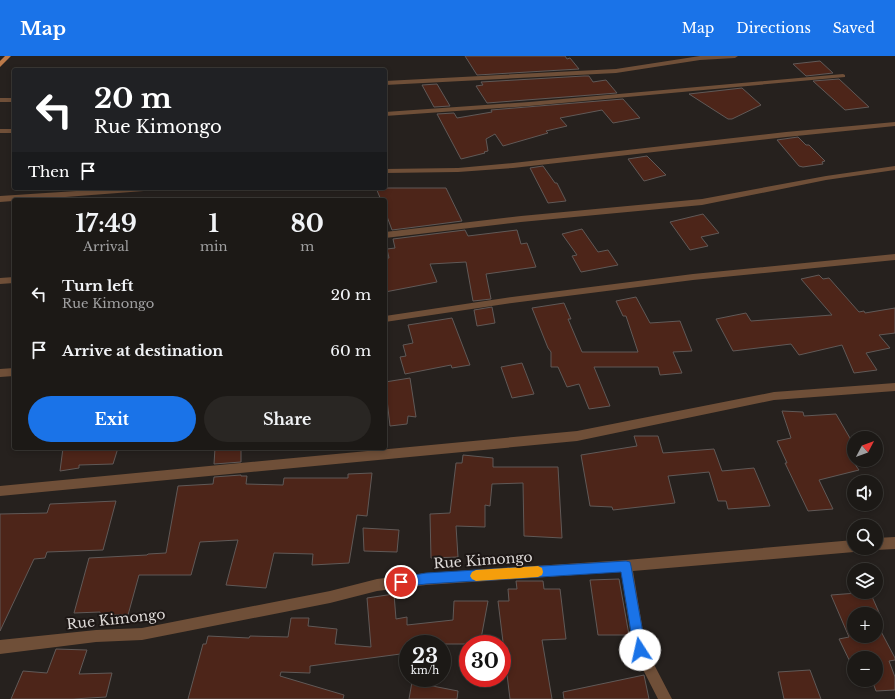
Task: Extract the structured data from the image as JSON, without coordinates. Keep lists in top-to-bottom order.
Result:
{
  "streets": {
    "street": ["Rue Kimongo"]
  },
  "north": "top right",
  "page": {
    "header": "Map",
    "nav": ["Map", "Directions", "Saved"],
    "turn": ["20 m", "Rue Kimongo"],
    "then": "Then",
    "eta": [
      "17:49",
      "Arrival",
      "1",
      "min",
      "80",
      "m"
    ],
    "list": [
      {
        "name": "Turn left",
        "note": "Rue Kimongo",
        "value": "20 m"
      },
      {
        "name": "Arrive at destination",
        "value": "60 m"
      }
    ],
    "buttons": ["Exit", "Share"],
    "map_buttons": ["+", "−"],
    "speed": "23 km/h",
    "limit": "30"
  }
}
